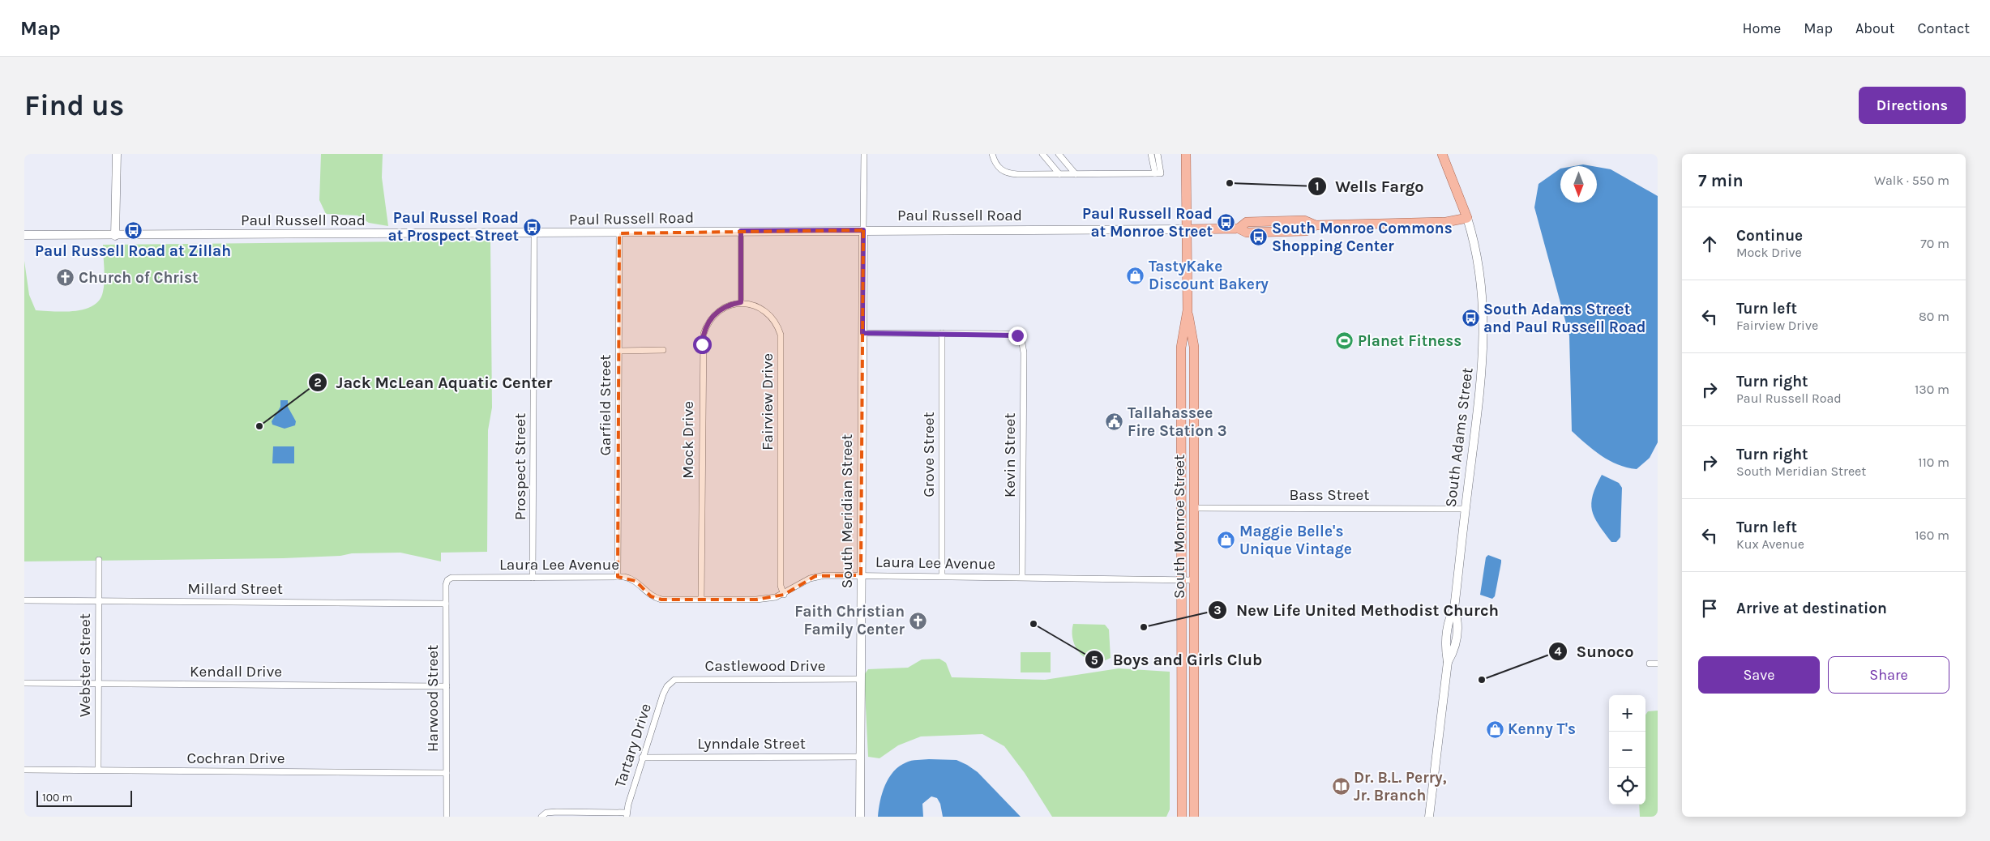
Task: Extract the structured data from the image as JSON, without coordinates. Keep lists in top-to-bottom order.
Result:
{
  "streets": {
    "main road": ["Paul Russell Road", "South Adams Street", "South Monroe Street"],
    "street": [
      "Fairview Drive",
      "Garfield Street",
      "Mock Drive",
      "Grove Street",
      "Kevin Street",
      "Prospect Street",
      "Bass Street",
      "South Meridian Street",
      "Laura Lee Avenue",
      "Millard Street",
      "Webster Street",
      "Castlewood Drive",
      "Kendall Drive",
      "Harwood Street",
      "Lynndale Street",
      "Tartary Drive",
      "Cochran Drive"
    ]
  },
  "crossings": [
    ["Paul Russell Road", "Garfield Street"],
    ["Paul Russell Road", "South Adams Street"],
    ["Paul Russell Road", "Prospect Street"],
    ["Paul Russell Road", "South Meridian Street"],
    ["Paul Russell Road", "South Monroe Street"],
    ["Fairview Drive", "Mock Drive"],
    ["Fairview Drive", "Laura Lee Avenue"],
    ["Garfield Street", "Laura Lee Avenue"],
    ["South Adams Street", "Bass Street"],
    ["Mock Drive", "Laura Lee Avenue"],
    ["Grove Street", "Kevin Street"],
    ["Grove Street", "Laura Lee Avenue"],
    ["Kevin Street", "Laura Lee Avenue"],
    ["Prospect Street", "Laura Lee Avenue"],
    ["Bass Street", "South Monroe Street"],
    ["South Meridian Street", "Laura Lee Avenue"],
    ["South Meridian Street", "Castlewood Drive"],
    ["South Meridian Street", "Lynndale Street"],
    ["South Monroe Street", "Laura Lee Avenue"],
    ["Laura Lee Avenue", "Harwood Street"],
    ["Millard Street", "Webster Street"],
    ["Millard Street", "Harwood Street"],
    ["Webster Street", "Kendall Drive"],
    ["Webster Street", "Cochran Drive"],
    ["Castlewood Drive", "Tartary Drive"],
    ["Kendall Drive", "Harwood Street"],
    ["Harwood Street", "Cochran Drive"],
    ["Lynndale Street", "Tartary Drive"]
  ],
  "places": {
    "other": [
      "Wells Fargo",
      "Jack McLean Aquatic Center",
      "Boys and Girls Club",
      "New Life United Methodist Church",
      "Sunoco"
    ],
    "bus stop": [
      "Paul Russell Road at Monroe Street",
      "Paul Russel Road at Prospect Street",
      "Paul Russell Road at Zillah",
      "South Monroe Commons Shopping Center",
      "South Adams Street and Paul Russell Road"
    ],
    "shop": ["TastyKake Discount Bakery", "Maggie Belle's Unique Vintage", "Kenny T's"],
    "church": ["Church of Christ", "Faith Christian Family Center"],
    "sports": ["Planet Fitness"],
    "public building": ["Tallahassee Fire Station 3"],
    "library": ["Dr. B.L. Perry, Jr. Branch"]
  },
  "scale_bar": "100 m",
  "north": "bottom",
  "page": {
    "header": "Map",
    "nav": [
      "Home",
      "Map",
      "About",
      "Contact"
    ],
    "buttons": [
      "Directions",
      ["Save", "Share"]
    ],
    "title": "Find us",
    "heading": ["7 min", "Walk · 550 m"],
    "list": [
      ["Continue", "Mock Drive", "70 m"],
      ["Turn left", "Fairview Drive", "80 m"],
      ["Turn right", "Paul Russell Road", "130 m"],
      ["Turn right", "South Meridian Street", "110 m"],
      ["Turn left", "Kux Avenue", "160 m"],
      "Arrive at destination"
    ],
    "map_buttons": ["+", "−"],
    "scale": "100 m"
  }
}
